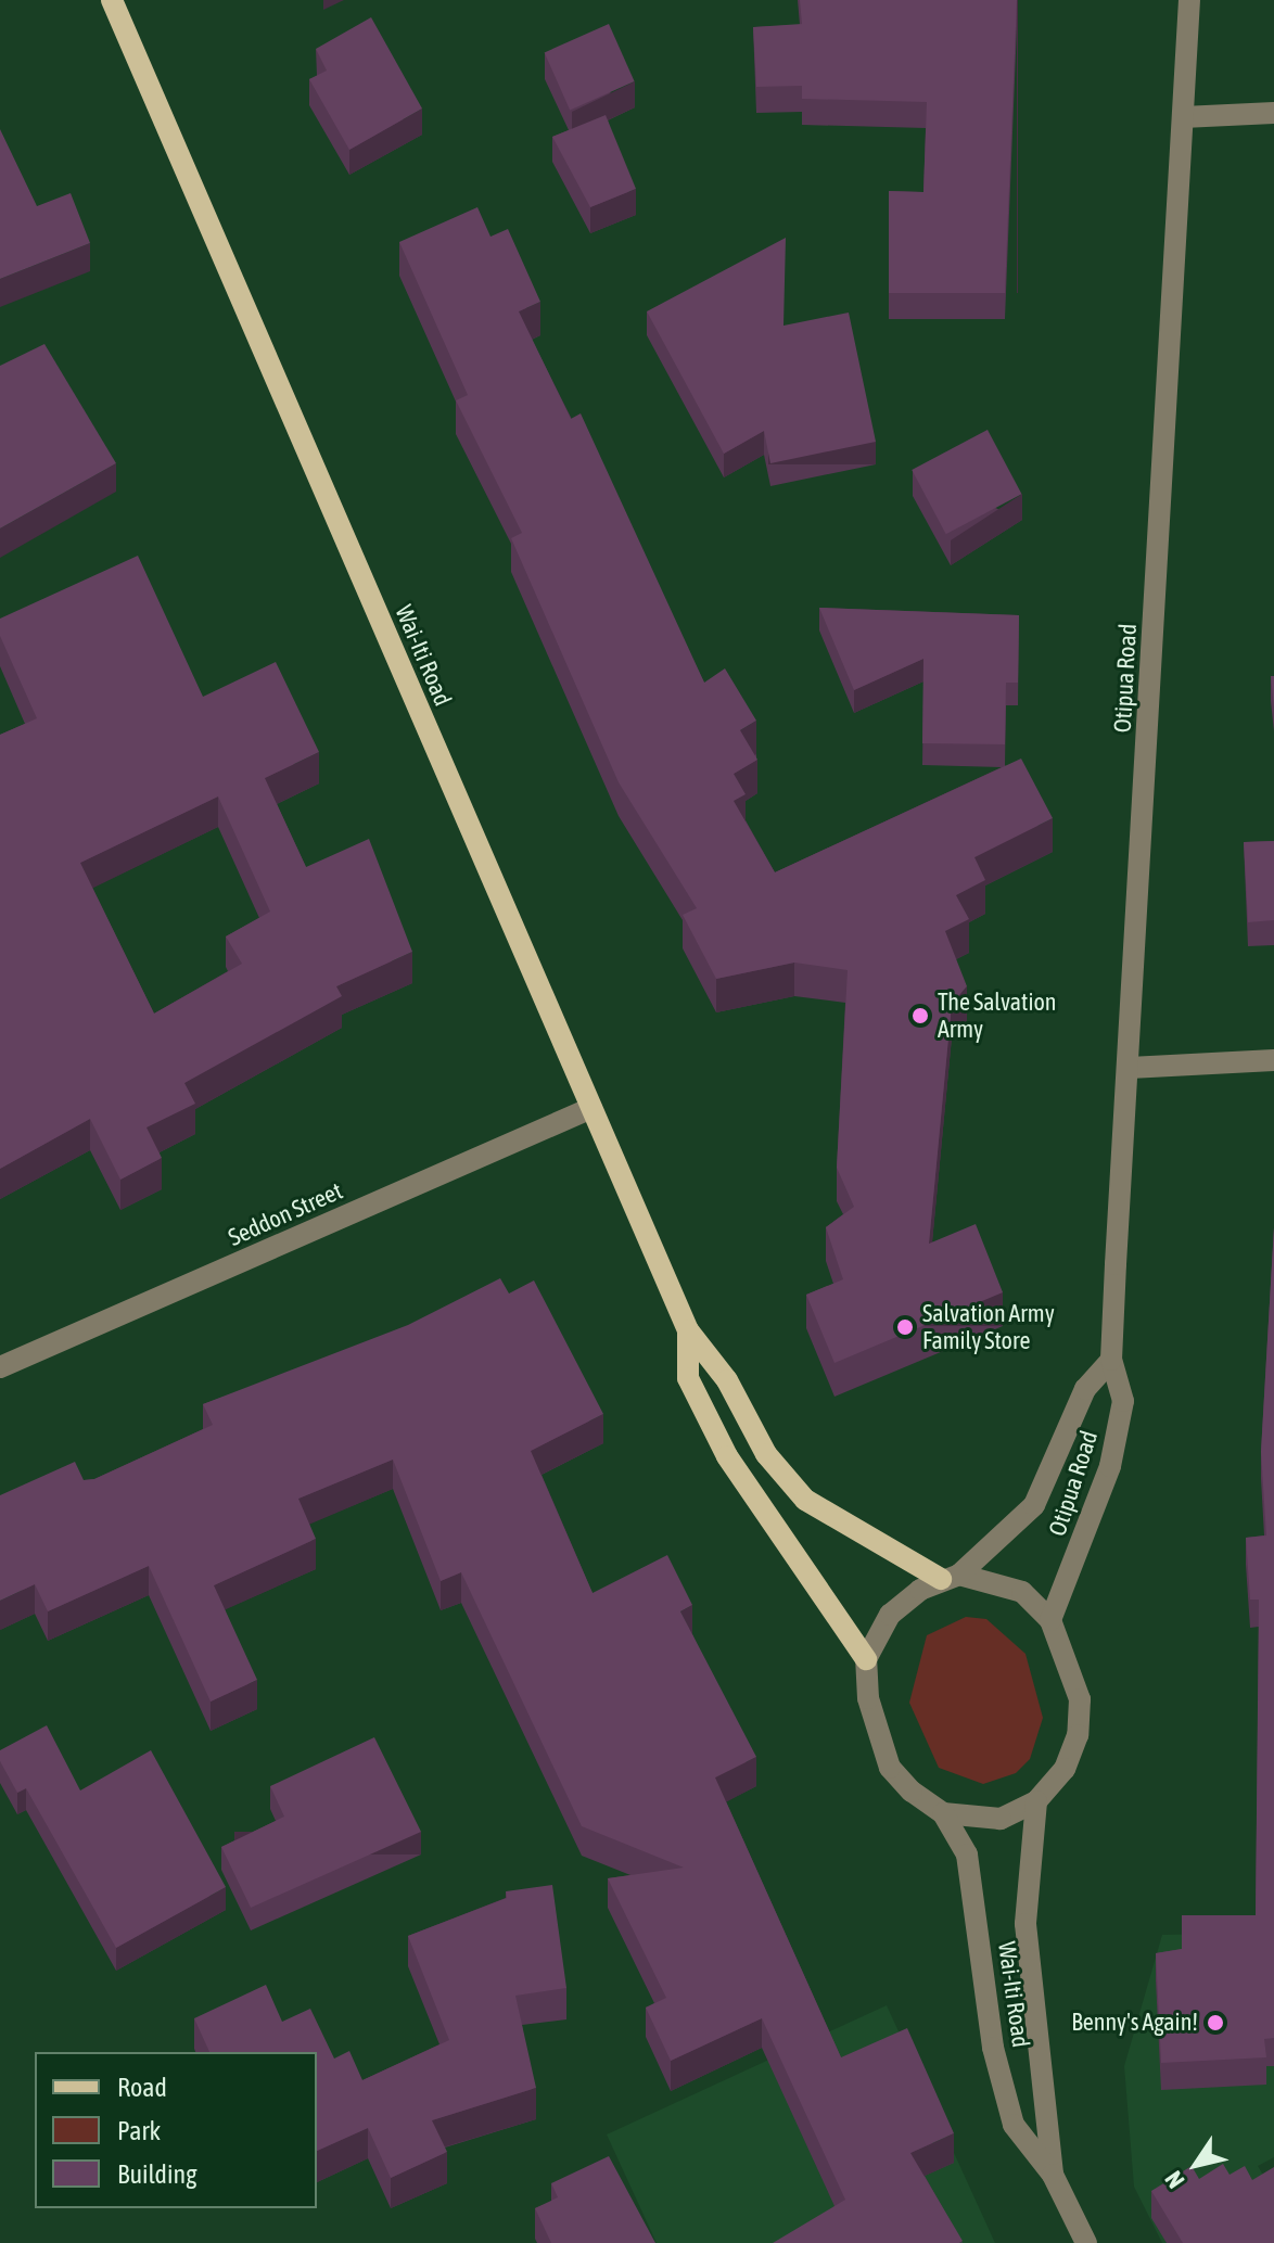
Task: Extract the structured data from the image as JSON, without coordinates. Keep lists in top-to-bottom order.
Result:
{
  "streets": {
    "main road": ["Wai-Iti Road"],
    "street": ["Otipua Road", "Seddon Street"]
  },
  "crossings": [
    ["Wai-Iti Road", "Otipua Road"],
    ["Wai-Iti Road", "Seddon Street"]
  ],
  "places": ["The Salvation Army", "Salvation Army Family Store", "Benny's Again!"],
  "legend": ["Road", "Park", "Building"],
  "north": "bottom left"
}
